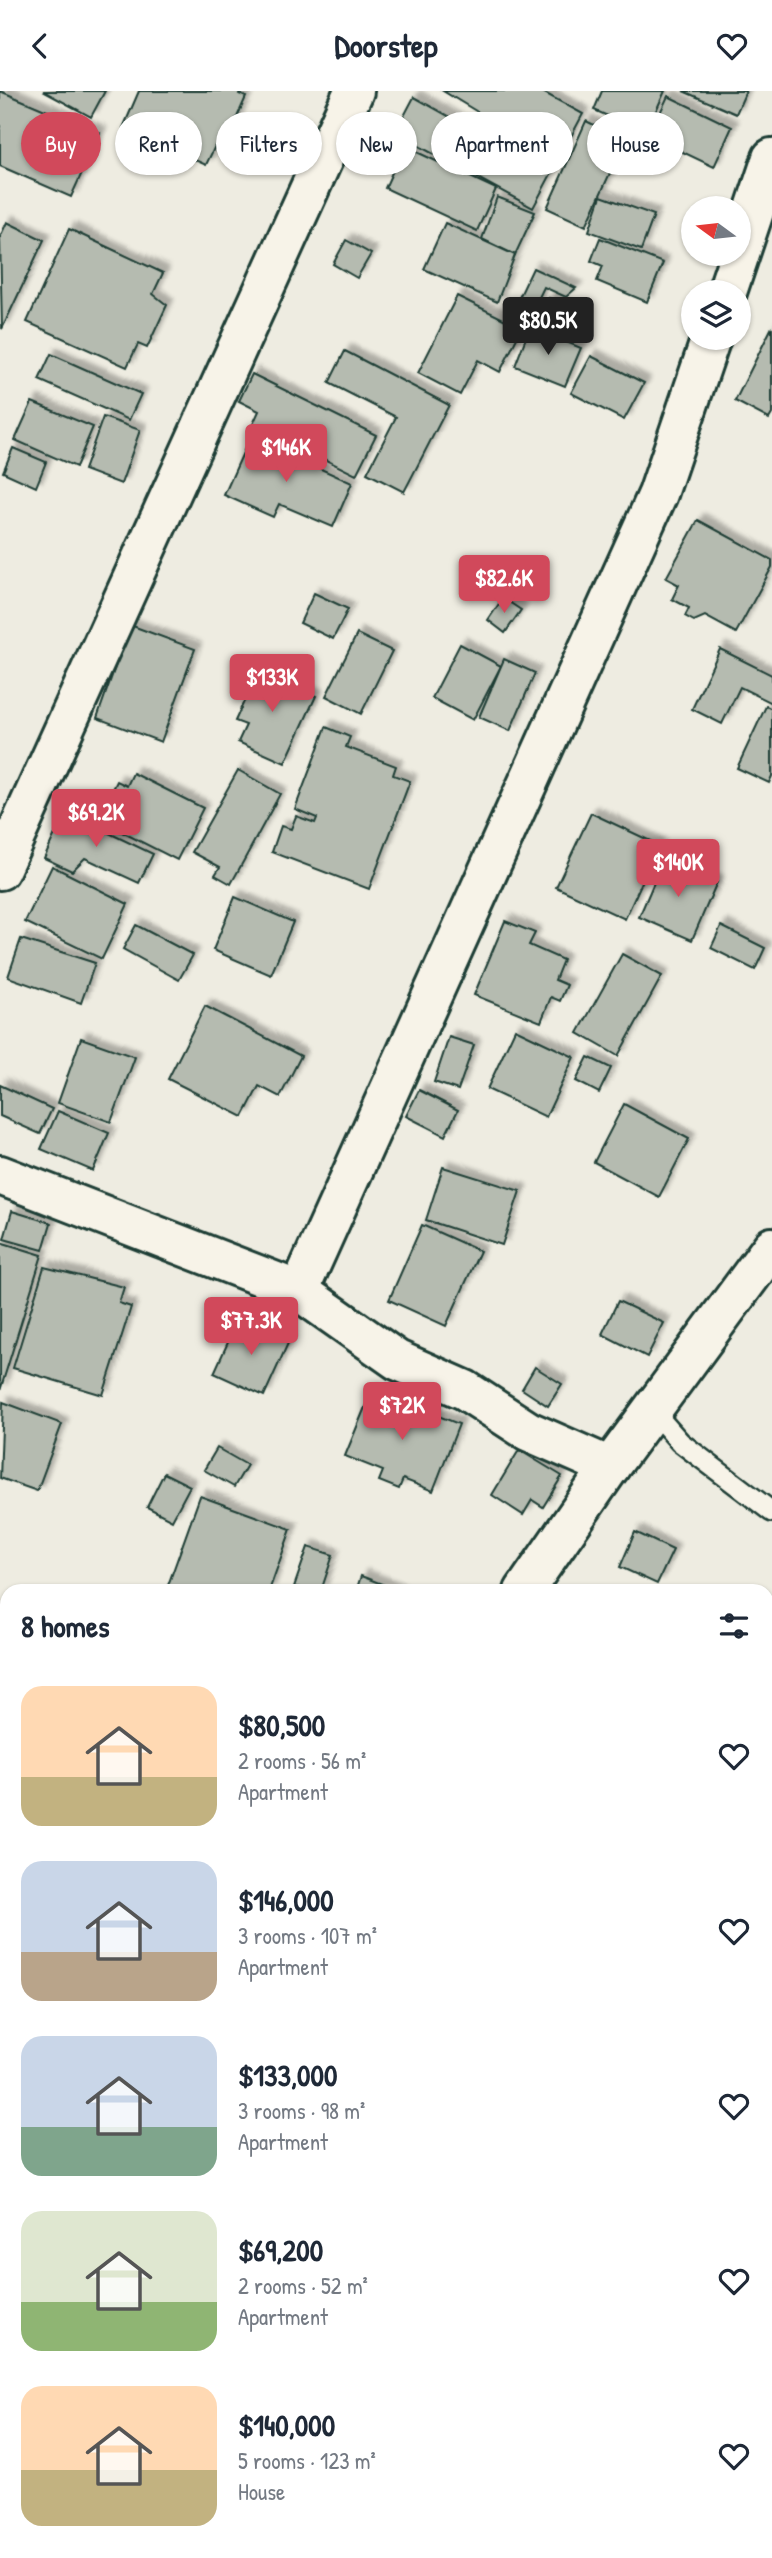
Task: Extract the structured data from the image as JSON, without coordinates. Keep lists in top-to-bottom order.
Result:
{
  "north": "left",
  "page": {
    "header": "Doorstep",
    "chip": [
      "Buy",
      "Rent",
      "Filters",
      "New",
      "Apartment",
      "House"
    ],
    "price": [
      "$80.5K",
      "$146K",
      "$82.6K",
      "$133K",
      "$69.2K",
      "$140K",
      "$77.3K",
      "$72K"
    ],
    "heading": "8 homes",
    "list": [
      {
        "name": "$80,500",
        "note": "2 rooms · 56 m² · Apartment"
      },
      {
        "name": "$146,000",
        "note": "3 rooms · 107 m² · Apartment"
      },
      {
        "name": "$133,000",
        "note": "3 rooms · 98 m² · Apartment"
      },
      {
        "name": "$69,200",
        "note": "2 rooms · 52 m² · Apartment"
      },
      {
        "name": "$140,000",
        "note": "5 rooms · 123 m² · House"
      }
    ]
  }
}
